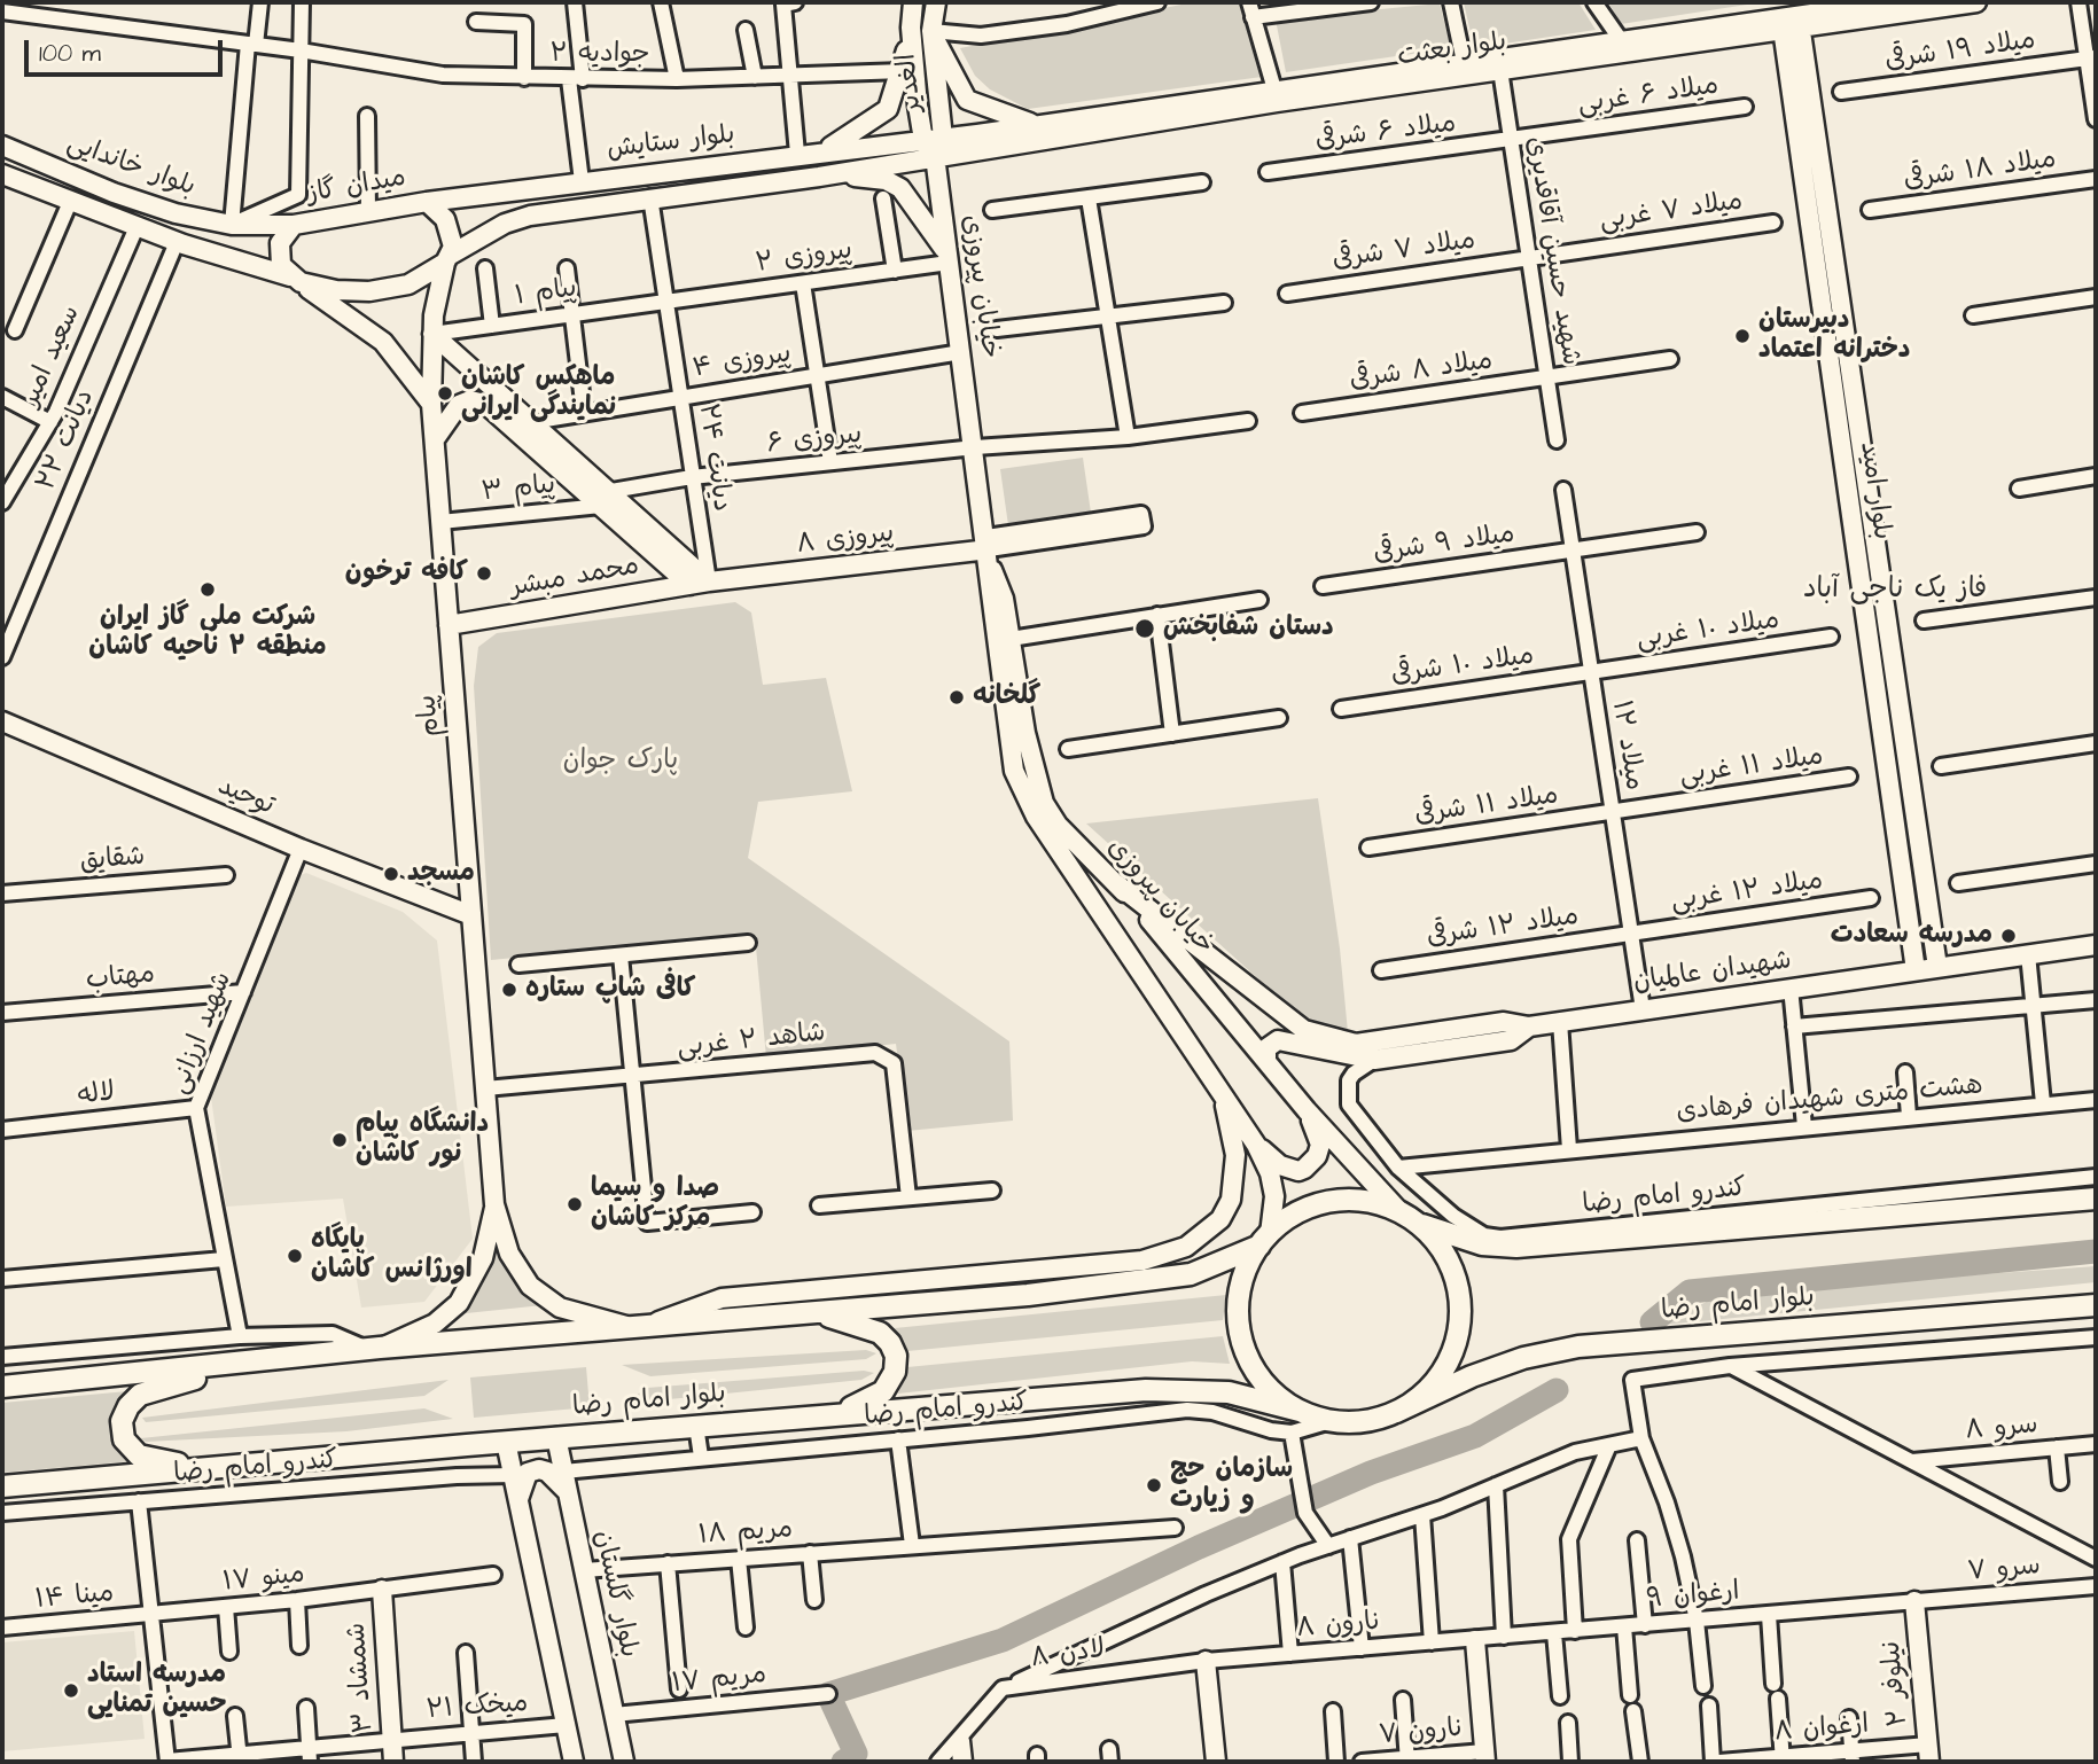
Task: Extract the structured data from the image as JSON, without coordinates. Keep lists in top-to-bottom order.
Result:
{
  "streets": {
    "main road": [
      "بلوار بعثت",
      "الغدیر",
      "بلوار ستایش",
      "بلوار خاندایی",
      "میدان گاز",
      "خیابان پیروزی",
      "بلوار امید",
      "پیروزی ۸",
      "محمد مبشر",
      "پیام",
      "توحید",
      "شهیدان عالمیان",
      "بلوار امام رضا",
      "بلوار گلستان",
      "شمشاد ۳",
      "نیلوفر ۲"
    ],
    "street": [
      "میلاد ۱۹ شرقی",
      "جوادیه ۲",
      "میلاد ۶ غربی",
      "میلاد ۶ شرقی",
      "میلاد ۱۸ شرقی",
      "میلاد ۷ غربی",
      "میلاد ۷ شرقی",
      "شهید حسین آقاقدیری",
      "پیروزی ۲",
      "پیام ۱",
      "سعید امیر",
      "پیروزی ۴",
      "میلاد ۸ شرقی",
      "دیانت ۲۲",
      "پیروزی ۶",
      "دیانت ۲۴",
      "پیام ۳",
      "میلاد ۹ شرقی",
      "میلاد ۱۰ غربی",
      "میلاد ۱۰ شرقی",
      "میلاد ۱۲",
      "میلاد ۱۱ غربی",
      "میلاد ۱۱ شرقی",
      "شقایق",
      "میلاد ۱۲ غربی",
      "میلاد ۱۲ شرقی",
      "مهتاب",
      "شهید ارزانی",
      "شاهد ۲ غربی",
      "لاله",
      "هشت متری شهیدان فرهادی",
      "کندرو امام رضا",
      "سرو ۸",
      "مریم ۱۸",
      "سرو ۷",
      "مینو ۱۷",
      "ارغوان ۹",
      "مینا ۱۴",
      "نارون ۸",
      "لادن ۸",
      "مریم ۱۷",
      "میخک ۲۱",
      "ارغوان ۸",
      "نارون ۷"
    ]
  },
  "crossings": [
    ["بلوار بعثت", "الغدیر"],
    ["بلوار بعثت", "بلوار ستایش"],
    ["بلوار بعثت", "شهید حسین آقاقدیری"],
    ["بلوار بعثت", "خیابان پیروزی"],
    ["بلوار بعثت", "بلوار امید"],
    ["الغدیر", "بلوار ستایش"],
    ["الغدیر", "خیابان پیروزی"],
    ["میلاد ۶ غربی", "میلاد ۶ شرقی"],
    ["میلاد ۶ غربی", "شهید حسین آقاقدیری"],
    ["میلاد ۶ شرقی", "شهید حسین آقاقدیری"],
    ["بلوار ستایش", "میدان گاز"],
    ["بلوار ستایش", "خیابان پیروزی"],
    ["بلوار ستایش", "دیانت ۲۴"],
    ["بلوار ستایش", "پیام"],
    ["بلوار خاندایی", "میدان گاز"],
    ["بلوار خاندایی", "سعید امیر"],
    ["بلوار خاندایی", "دیانت ۲۲"],
    ["میدان گاز", "پیام"],
    ["میلاد ۷ غربی", "میلاد ۷ شرقی"],
    ["میلاد ۷ غربی", "شهید حسین آقاقدیری"],
    ["میلاد ۷ شرقی", "شهید حسین آقاقدیری"],
    ["شهید حسین آقاقدیری", "میلاد ۸ شرقی"],
    ["پیروزی ۲", "خیابان پیروزی"],
    ["پیروزی ۲", "پیام ۱"],
    ["پیروزی ۲", "دیانت ۲۴"],
    ["خیابان پیروزی", "پیروزی ۴"],
    ["خیابان پیروزی", "پیروزی ۶"],
    ["خیابان پیروزی", "پیروزی ۸"],
    ["خیابان پیروزی", "کندرو امام رضا"],
    ["خیابان پیروزی", "بلوار امام رضا"],
    ["پیام ۱", "دیانت ۲۴"],
    ["پیام ۱", "پیام"],
    ["پیروزی ۴", "دیانت ۲۴"],
    ["پیروزی ۶", "دیانت ۲۴"],
    ["پیروزی ۶", "پیام ۳"],
    ["دیانت ۲۴", "پیروزی ۸"],
    ["دیانت ۲۴", "محمد مبشر"],
    ["پیام ۳", "پیام"],
    ["بلوار امید", "شهیدان عالمیان"],
    ["پیروزی ۸", "محمد مبشر"],
    ["میلاد ۹ شرقی", "میلاد ۱۲"],
    ["محمد مبشر", "پیام"],
    ["میلاد ۱۰ غربی", "میلاد ۱۰ شرقی"],
    ["میلاد ۱۰ غربی", "میلاد ۱۲"],
    ["میلاد ۱۰ شرقی", "میلاد ۱۲"],
    ["پیام", "توحید"],
    ["پیام", "شاهد ۲ غربی"],
    ["میلاد ۱۲", "میلاد ۱۱ غربی"],
    ["میلاد ۱۲", "میلاد ۱۱ شرقی"],
    ["میلاد ۱۲", "میلاد ۱۲ غربی"],
    ["میلاد ۱۲", "میلاد ۱۲ شرقی"],
    ["میلاد ۱۲", "شهیدان عالمیان"],
    ["میلاد ۱۱ غربی", "میلاد ۱۱ شرقی"],
    ["توحید", "شهید ارزانی"],
    ["میلاد ۱۲ غربی", "میلاد ۱۲ شرقی"],
    ["مهتاب", "شهید ارزانی"],
    ["شهید ارزانی", "لاله"],
    ["هشت متری شهیدان فرهادی", "کندرو امام رضا"],
    ["کندرو امام رضا", "بلوار امام رضا"],
    ["کندرو امام رضا", "بلوار گلستان"],
    ["بلوار امام رضا", "بلوار گلستان"],
    ["مریم ۱۸", "بلوار گلستان"],
    ["سرو ۷", "ارغوان ۹"],
    ["سرو ۷", "نیلوفر ۲"],
    ["مینو ۱۷", "مینا ۱۴"],
    ["مینو ۱۷", "شمشاد ۳"],
    ["بلوار گلستان", "مریم ۱۷"],
    ["ارغوان ۹", "نارون ۸"],
    ["ارغوان ۹", "نیلوفر ۲"],
    ["نارون ۸", "لادن ۸"],
    ["شمشاد ۳", "میخک ۲۱"],
    ["نیلوفر ۲", "ارغوان ۸"]
  ],
  "districts": ["فاز یک ناجی آباد"],
  "parks": ["پارک جوان"],
  "places": [
    "دبیرستان دخترانه اعتماد",
    "ماهکس کاشان نمایندگی ایرانی",
    "کافه ترخون",
    "شرکت ملی گاز ایران منطقه ۲ ناحیه کاشان",
    "دستان شفابخش",
    "گلخانه",
    "مسجد",
    "مدرسه سعادت",
    "کافی شاپ ستاره",
    "دانشگاه پیام نور کاشان",
    "صدا و سیما مرکز کاشان",
    "پایگاه اورژانس کاشان",
    "سازمان حج و زیارت",
    "مدرسه استاد حسین تمنایی"
  ],
  "scale_bar": "100 m"
}
